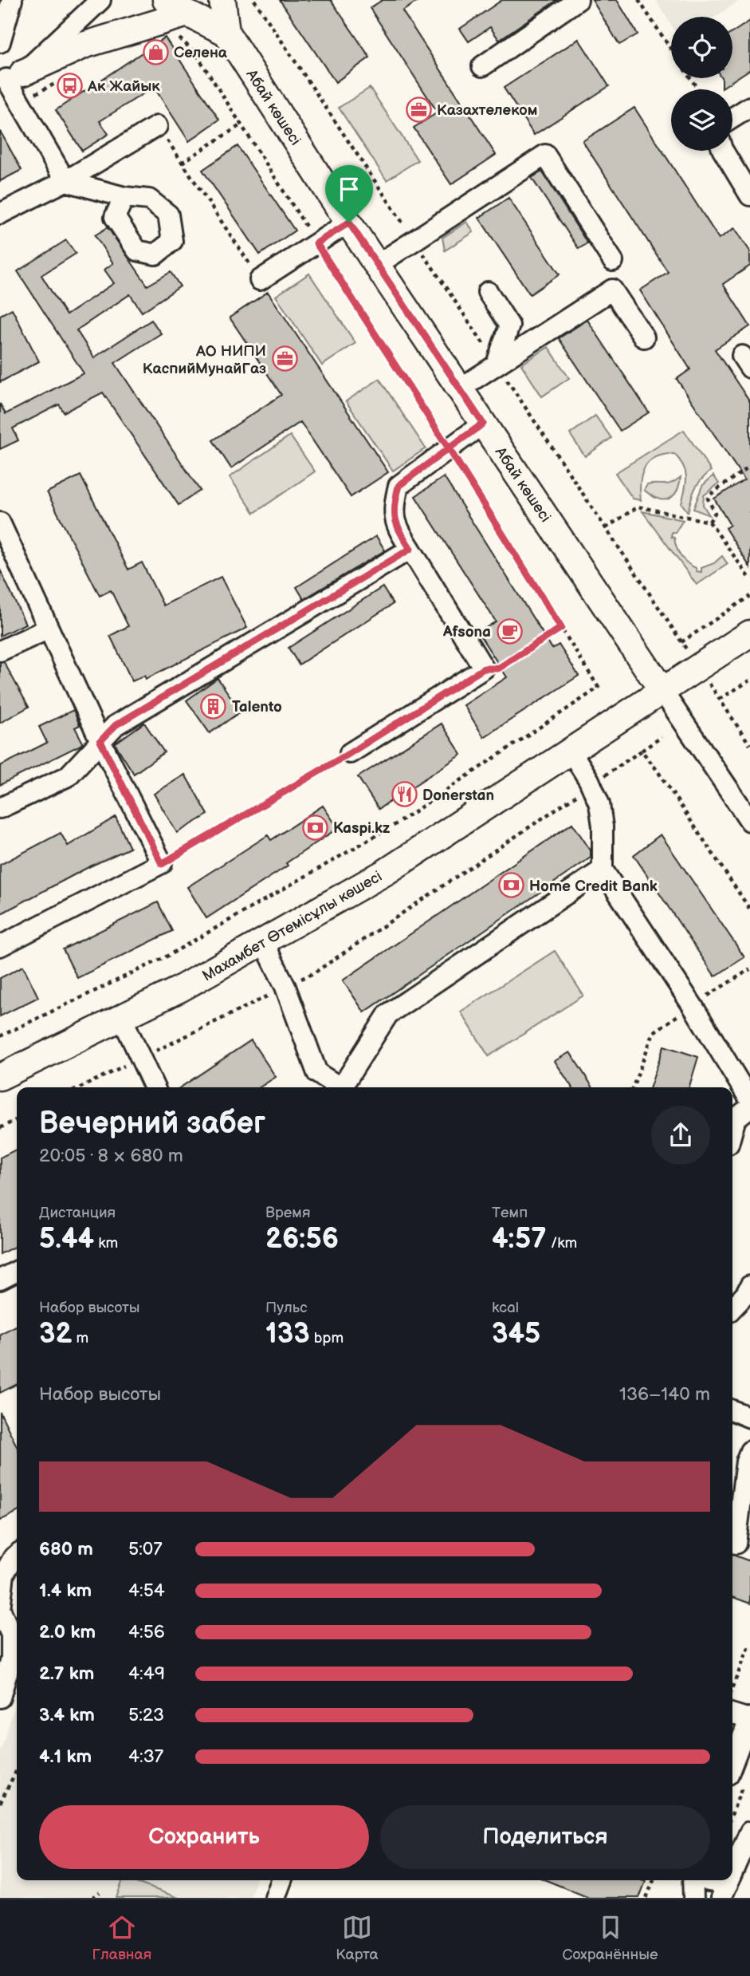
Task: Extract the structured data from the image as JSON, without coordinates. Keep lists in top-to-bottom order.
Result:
{
  "streets": {
    "main road": ["Абай көшесі", "Махамбет Өтемісұлы көшесі"]
  },
  "crossings": [
    ["Абай көшесі", "Махамбет Өтемісұлы көшесі"]
  ],
  "places": {
    "shop": ["Селена"],
    "bus stop": ["Ак Жайык"],
    "office": ["Казахтелеком", "АО НИПИ КаспийМунайГаз"],
    "cafe": ["Afsona"],
    "building": ["Talento"],
    "restaurant": ["Donerstan"],
    "bank": ["Kaspi.kz", "Home Credit Bank"]
  },
  "page": {
    "heading": ["Вечерний забег", "20:05 · 8 × 680 m"],
    "stats": [
      ["Дистанция", "5.44 km"],
      ["Время", "26:56"],
      ["Темп", "4:57 /km"],
      ["Набор высоты", "32 m"],
      ["Пульс", "133 bpm"],
      ["kcal", "345"]
    ],
    "chart": ["Набор высоты", "136–140 m"],
    "list": [
      {
        "name": "680 m",
        "note": "5:07"
      },
      {
        "name": "1.4 km",
        "note": "4:54"
      },
      {
        "name": "2.0 km",
        "note": "4:56"
      },
      {
        "name": "2.7 km",
        "note": "4:49"
      },
      {
        "name": "3.4 km",
        "note": "5:23"
      },
      {
        "name": "4.1 km",
        "note": "4:37"
      }
    ],
    "buttons": ["Сохранить", "Поделиться"],
    "tabs": ["Главная", "Карта", "Сохранённые"]
  }
}
